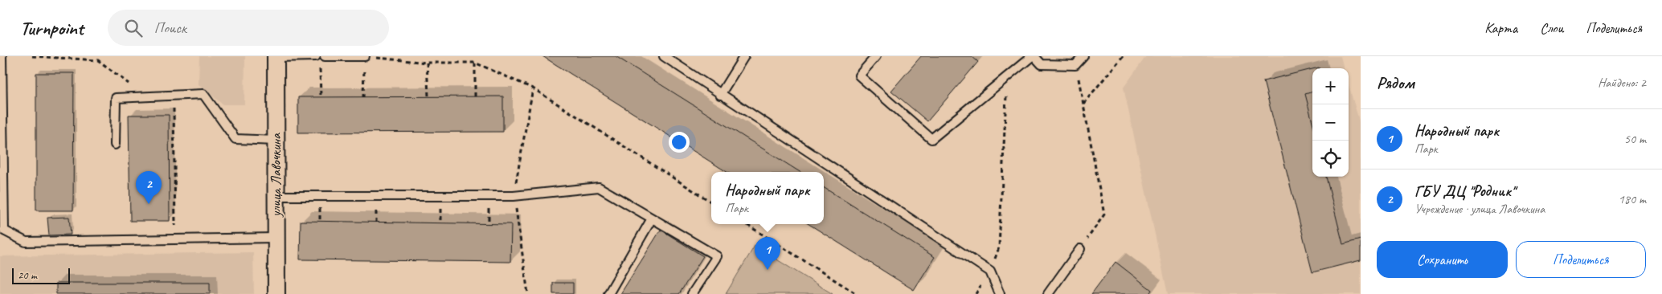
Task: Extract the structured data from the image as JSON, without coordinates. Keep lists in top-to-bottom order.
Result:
{
  "streets": {
    "street": ["улица Лавочкина"]
  },
  "scale_bar": "20 m",
  "page": {
    "header": "Turnpoint",
    "search": "Поиск",
    "nav": ["Карта", "Слои", "Поделиться"],
    "heading": ["Рядом", "Найдено: 2"],
    "map_buttons": ["+", "−"],
    "list": [
      {
        "mark": "1",
        "name": "Народный парк",
        "note": "Парк",
        "value": "50 m"
      },
      {
        "mark": "2",
        "name": "ГБУ ДЦ \"Родник\"",
        "note": "Учреждение · улица Лавочкина",
        "value": "180 m"
      }
    ],
    "pins": ["2", "1"],
    "popup": ["Народный парк", "Парк"],
    "buttons": ["Сохранить", "Поделиться"],
    "scale": "20 m"
  }
}
